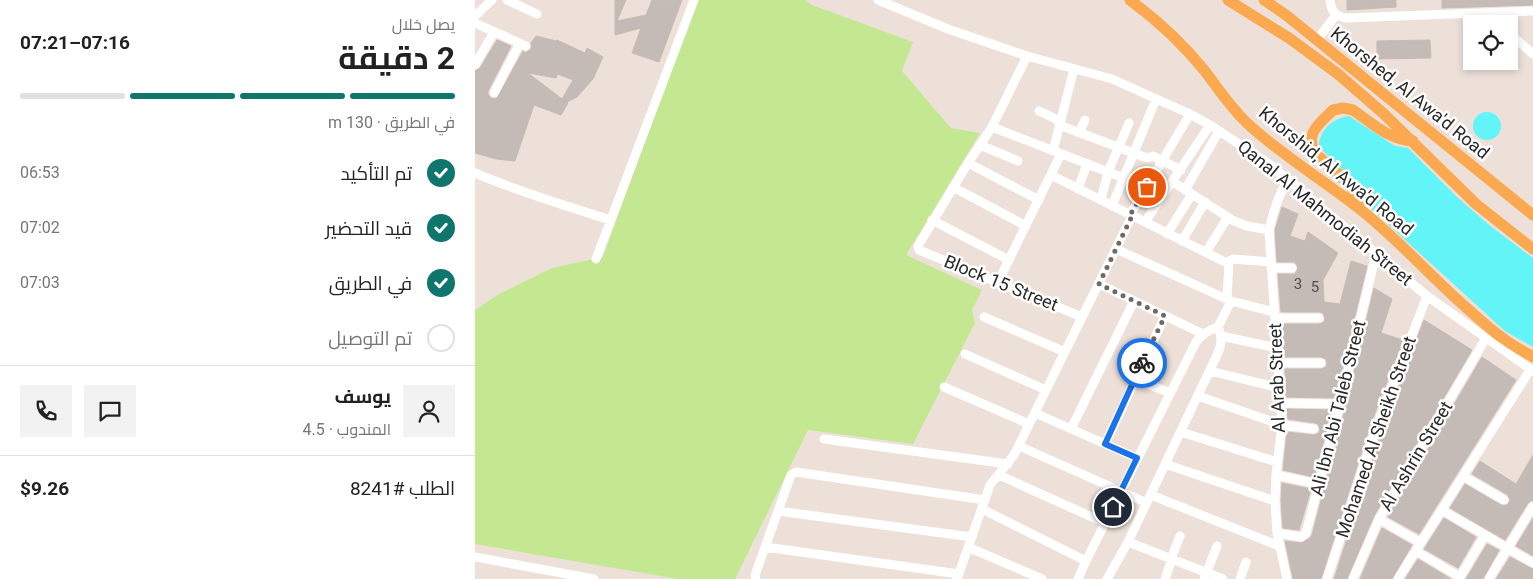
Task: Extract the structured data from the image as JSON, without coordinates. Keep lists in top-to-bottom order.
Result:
{
  "streets": {
    "main road": ["Khorshed, Al Awa'd Road", "Khorshid, Al Awa'd Road"],
    "street": [
      "Qanal Al Mahmodiah Street",
      "Block 15 Street",
      "Al Arab Street",
      "Ali Ibn Abi Taleb Street",
      "Mohamed Al Sheikh Street",
      "Al Ashrin Street"
    ]
  },
  "crossings": [
    ["Qanal Al Mahmodiah Street", "Al Arab Street"],
    ["Qanal Al Mahmodiah Street", "Ali Ibn Abi Taleb Street"],
    ["Qanal Al Mahmodiah Street", "Mohamed Al Sheikh Street"],
    ["Qanal Al Mahmodiah Street", "Al Ashrin Street"],
    ["Al Arab Street", "Ali Ibn Abi Taleb Street"]
  ],
  "house_numbers": ["3", "5"],
  "page": {
    "heading": ["2 دقيقة", "يصل خلال", "07:16–07:21"],
    "panel": [
      "يوسف",
      "المندوب · 4.5",
      "الطلب #8241",
      "$9.26"
    ],
    "bar": "في الطريق · 130 m",
    "list": [
      ["تم التأكيد", "06:53"],
      ["قيد التحضير", "07:02"],
      ["في الطريق", "07:03"],
      "تم التوصيل"
    ]
  }
}
